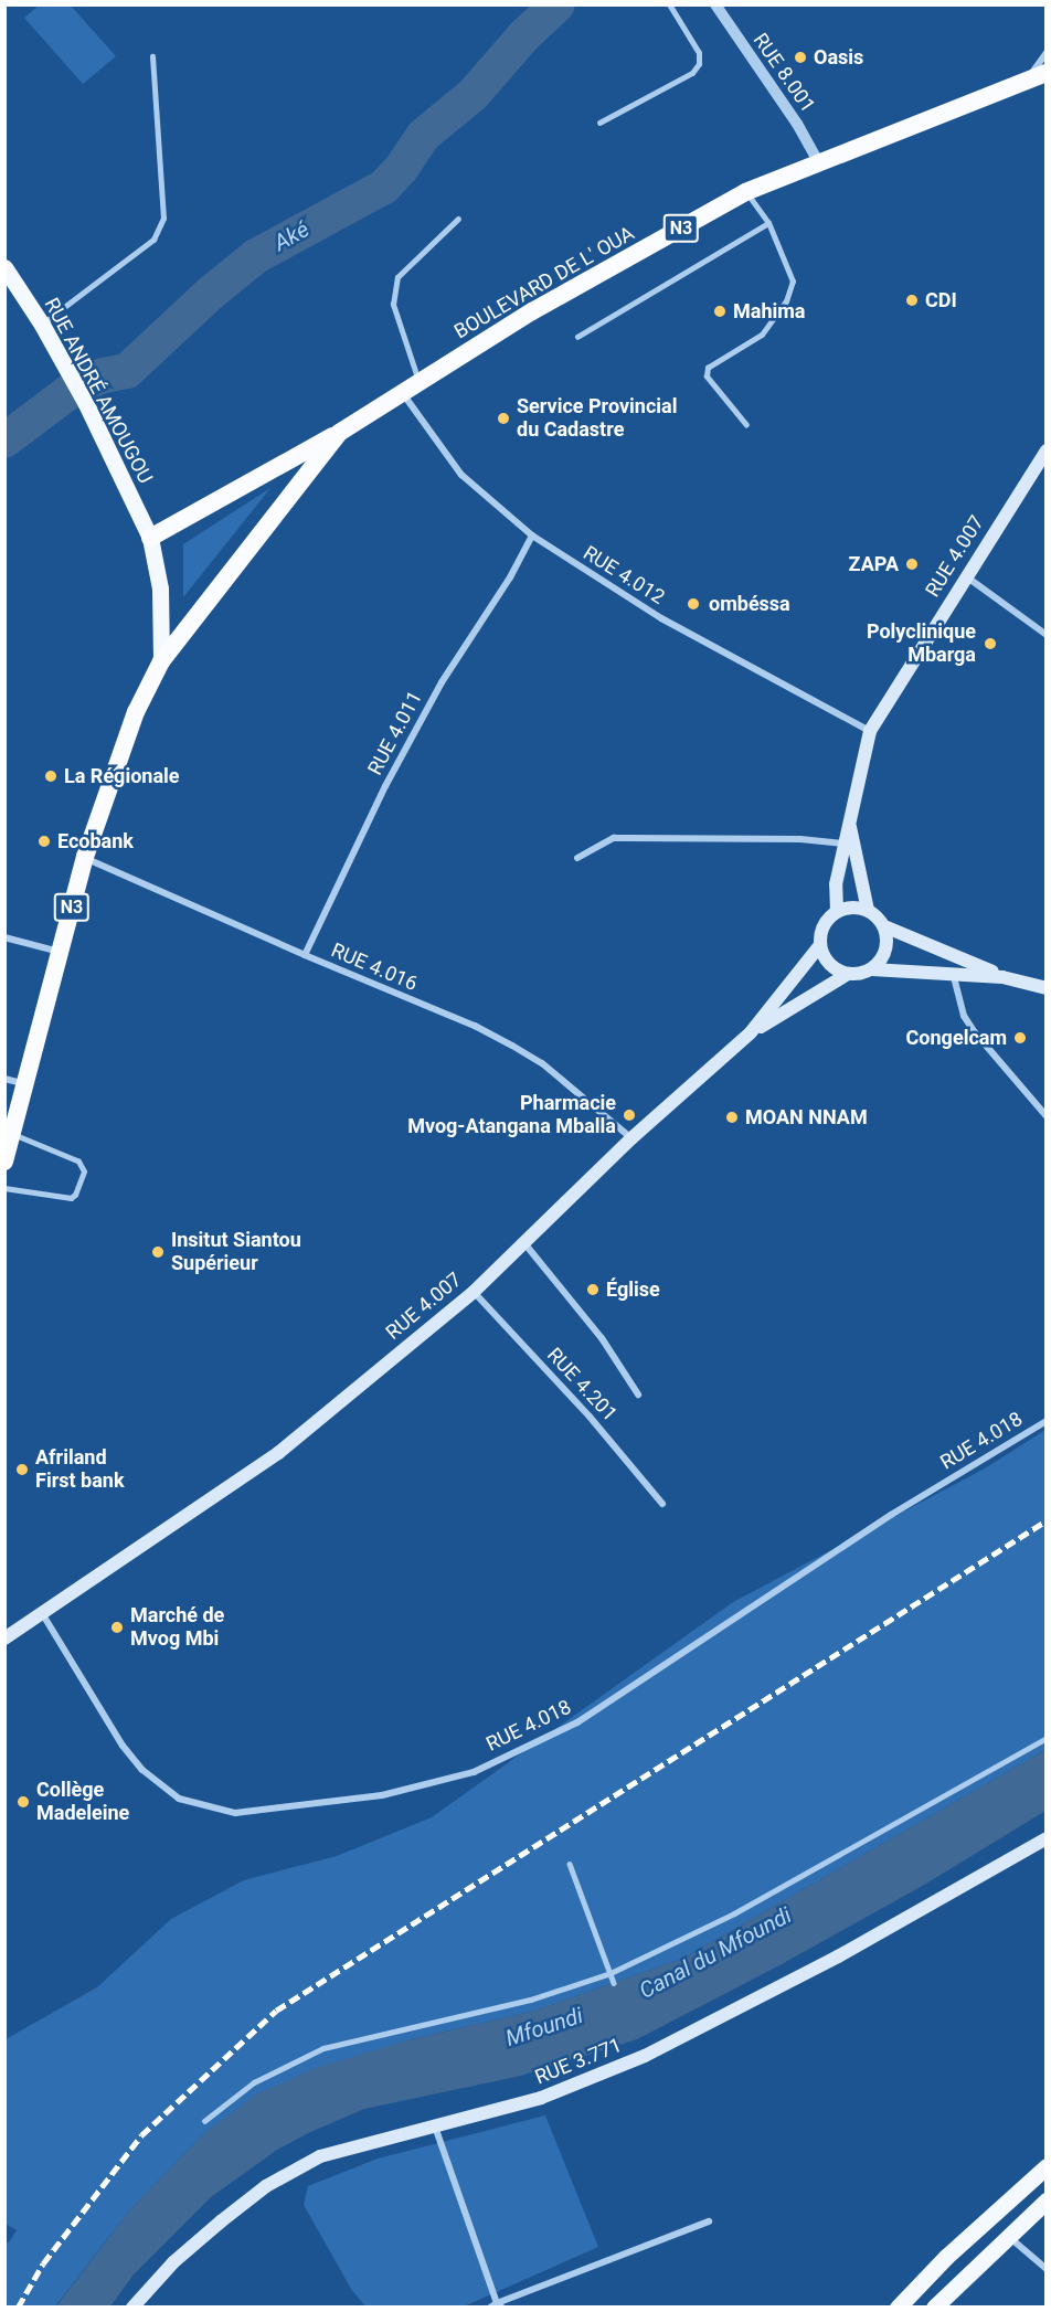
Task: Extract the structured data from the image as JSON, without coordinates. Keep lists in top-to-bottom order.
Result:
{
  "streets": {
    "highway": ["N3", "BOULEVARD DE L' OUA"],
    "main road": ["RUE ANDRÉ AMOUGOU", "RUE 4.007", "RUE 3.771"],
    "street": [
      "RUE 8.001",
      "RUE 4.012",
      "RUE 4.011",
      "RUE 4.016",
      "RUE 4.201",
      "RUE 4.018"
    ]
  },
  "crossings": [
    ["RUE 8.001", "BOULEVARD DE L' OUA"],
    ["N3", "BOULEVARD DE L' OUA"],
    ["N3", "RUE 4.016"],
    ["BOULEVARD DE L' OUA", "RUE 4.012"],
    ["RUE 4.007", "RUE 4.012"],
    ["RUE 4.007", "RUE 4.016"],
    ["RUE 4.007", "RUE 4.201"],
    ["RUE 4.007", "RUE 4.018"],
    ["RUE 4.012", "RUE 4.011"],
    ["RUE 4.011", "RUE 4.016"]
  ],
  "water": ["Aké", "Canal du Mfoundi", "Mfoundi"],
  "places": [
    "Oasis",
    "CDI",
    "Mahima",
    "Service Provincial du Cadastre",
    "ZAPA",
    "ombéssa",
    "Polyclinique Mbarga",
    "La Régionale",
    "Ecobank",
    "Congelcam",
    "Pharmacie Mvog-Atangana Mballa",
    "MOAN NNAM",
    "Insitut Siantou Supérieur",
    "Église",
    "Afriland First bank",
    "Marché de Mvog Mbi",
    "Collège Madeleine"
  ]
}
